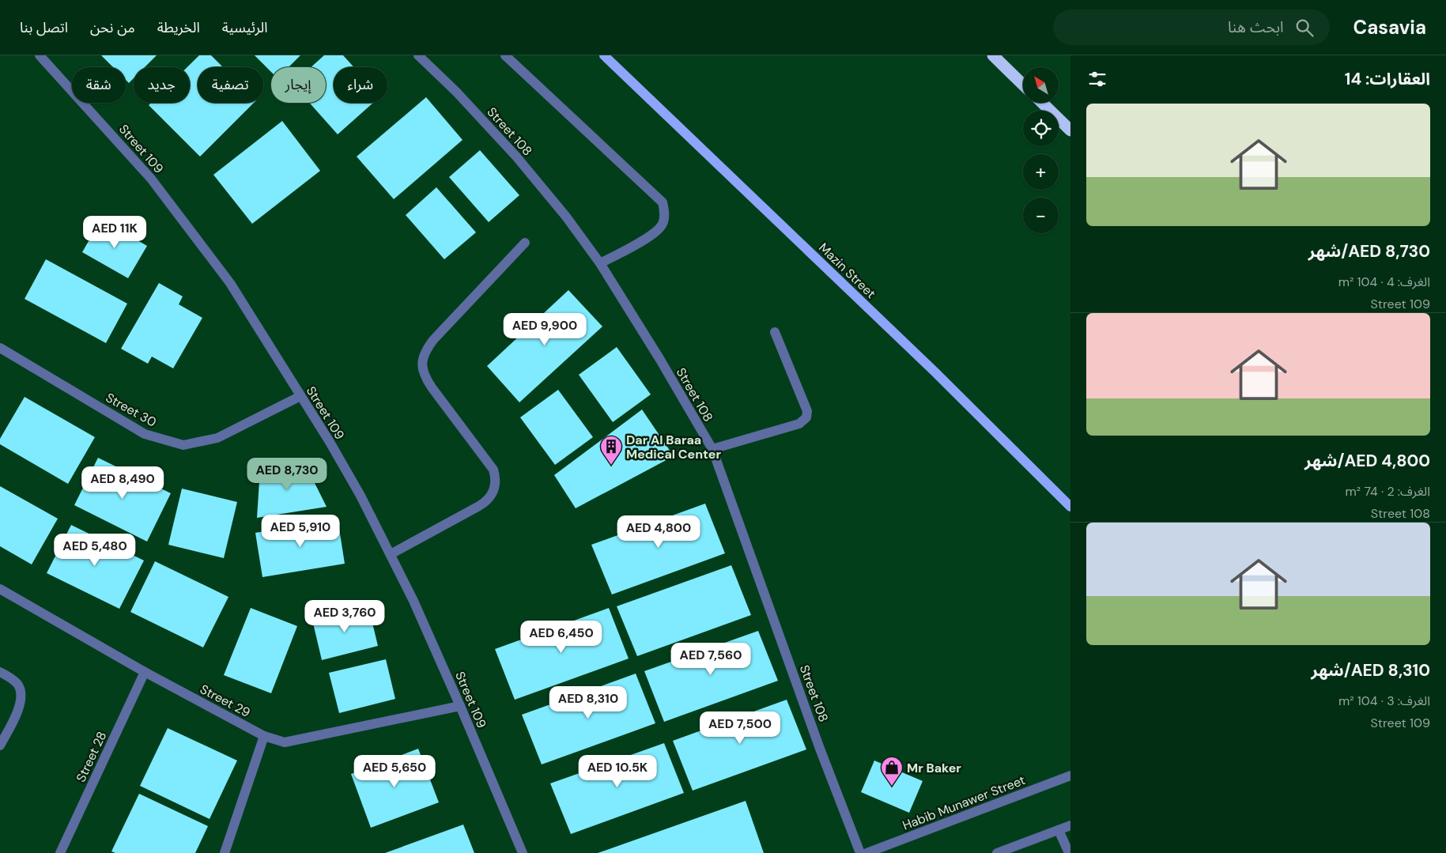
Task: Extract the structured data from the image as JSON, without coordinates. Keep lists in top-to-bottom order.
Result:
{
  "streets": {
    "main road": ["Mazin Street"],
    "street": [
      "Street 108",
      "Street 109",
      "Street 30",
      "Street 29",
      "Street 28",
      "Habib Munawer Street"
    ]
  },
  "crossings": [
    ["Street 109", "Street 30"],
    ["Street 109", "Street 29"],
    ["Street 29", "Street 28"]
  ],
  "places": {
    "building": ["Dar Al Baraa Medical Center"],
    "shop": ["Mr Baker"]
  },
  "north": "top left",
  "page": {
    "header": "Casavia",
    "search": "ابحث هنا",
    "nav": [
      "الرئيسية",
      "الخريطة",
      "من نحن",
      "اتصل بنا"
    ],
    "heading": "العقارات: 14",
    "map_buttons": ["+", "−"],
    "chip": [
      "شراء",
      "إيجار",
      "تصفية",
      "جديد",
      "شقة"
    ],
    "list": [
      {
        "name": "AED 8,730/شهر",
        "note": "الغرف: 4 · 104 m² · Street 109"
      },
      {
        "name": "AED 4,800/شهر",
        "note": "الغرف: 2 · 74 m² · Street 108"
      },
      {
        "name": "AED 8,310/شهر",
        "note": "الغرف: 3 · 104 m² · Street 109"
      }
    ],
    "price": [
      "AED 11K",
      "AED 9,900",
      "AED 8,730",
      "AED 8,490",
      "AED 5,910",
      "AED 4,800",
      "AED 5,480",
      "AED 3,760",
      "AED 6,450",
      "AED 7,560",
      "AED 8,310",
      "AED 7,500",
      "AED 5,650",
      "AED 10.5K"
    ]
  }
}
